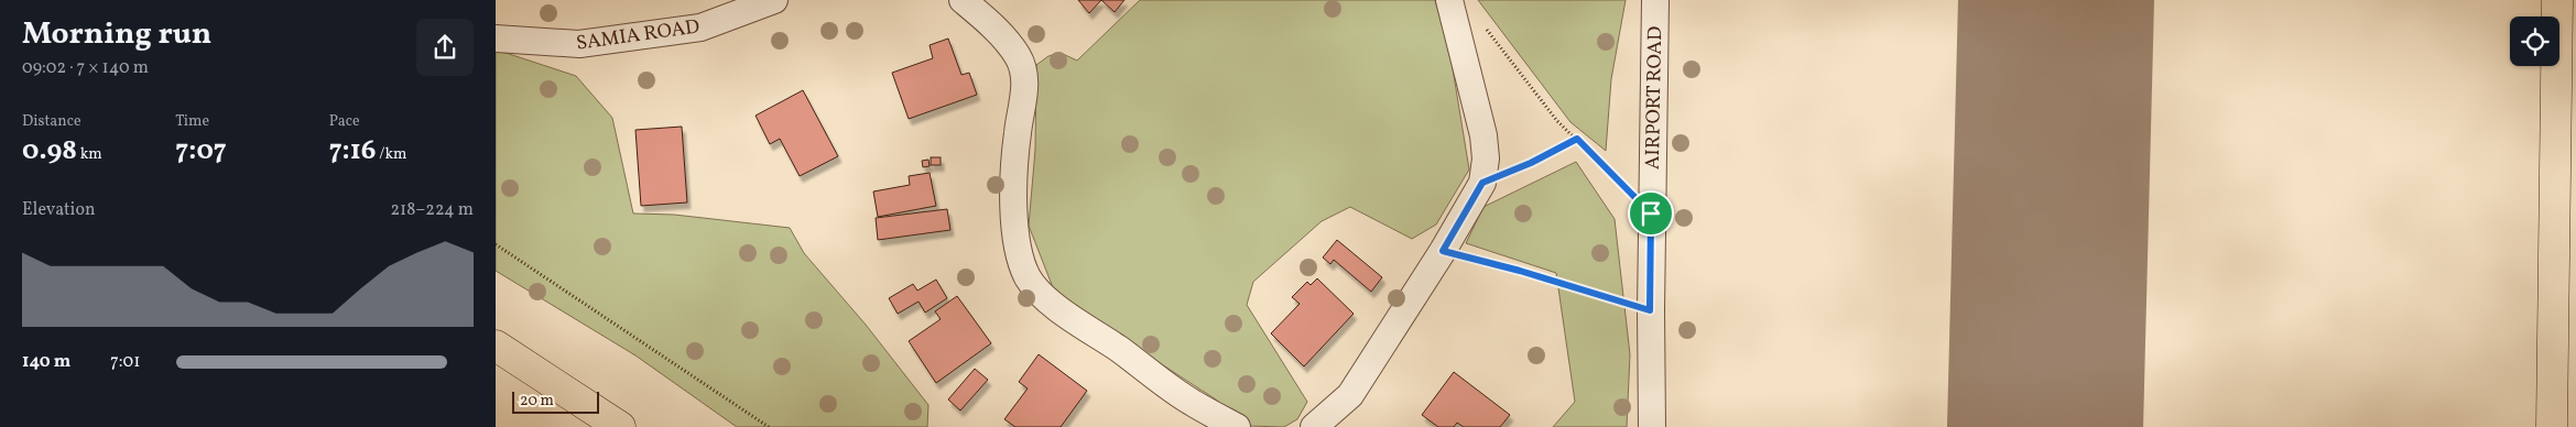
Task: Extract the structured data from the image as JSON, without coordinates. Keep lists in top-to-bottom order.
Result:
{
  "streets": {
    "street": ["SAMIA ROAD", "AIRPORT ROAD"]
  },
  "scale_bar": "20 m",
  "page": {
    "heading": ["Morning run", "09:02 · 7 × 140 m"],
    "stats": [
      ["Distance", "0.98 km"],
      ["Time", "7:07"],
      ["Pace", "7:16 /km"]
    ],
    "chart": ["Elevation", "218–224 m"],
    "list": [
      {
        "name": "140 m",
        "note": "7:01"
      }
    ],
    "scale": "20 m"
  }
}
